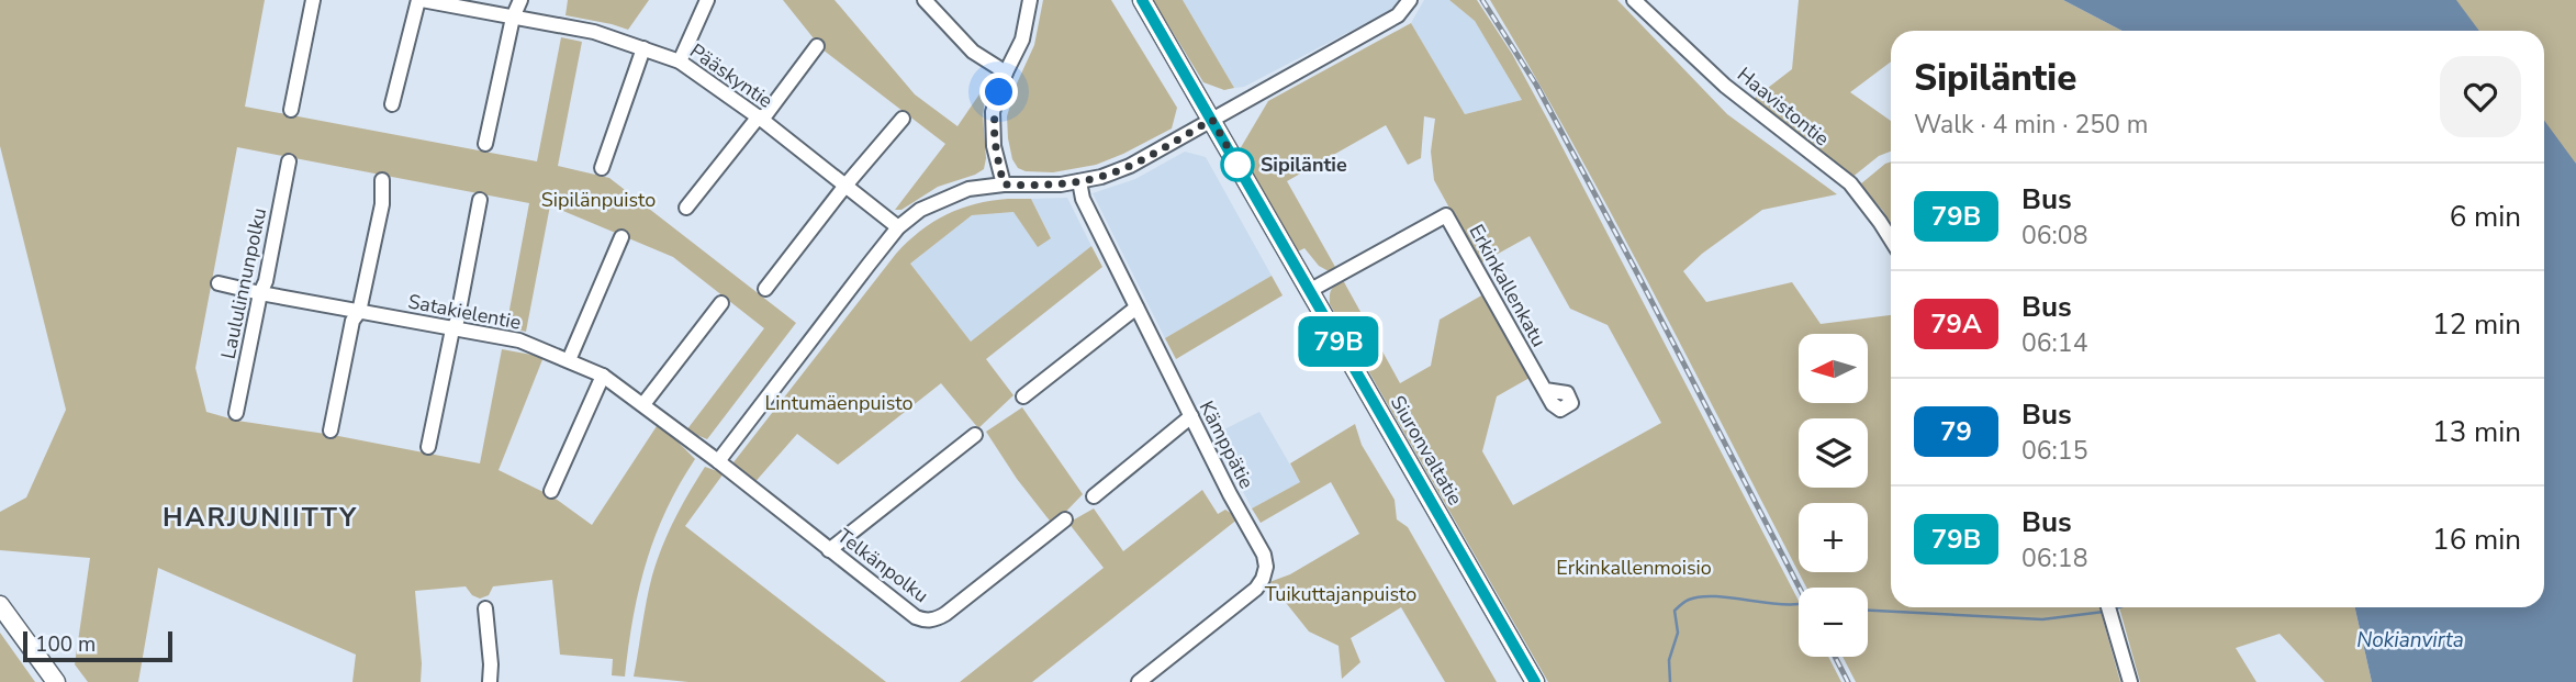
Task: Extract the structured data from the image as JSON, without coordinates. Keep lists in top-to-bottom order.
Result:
{
  "streets": {
    "main road": ["Siuronvaltatie"],
    "street": [
      "Pääskyntie",
      "Haavistontie",
      "Laululinnunpolku",
      "Erkinkallenkatu",
      "Satakielentie",
      "Kämppätie",
      "Telkänpolku"
    ]
  },
  "crossings": [
    ["Laululinnunpolku", "Satakielentie"],
    ["Erkinkallenkatu", "Siuronvaltatie"],
    ["Satakielentie", "Telkänpolku"]
  ],
  "districts": ["HARJUNIITTY"],
  "water": ["Nokianvirta"],
  "parks": [
    "Sipilänpuisto",
    "Lintumäenpuisto",
    "Erkinkallenmoisio",
    "Tuikuttajanpuisto"
  ],
  "places": ["Sipiläntie"],
  "lines": ["bus line 79B"],
  "scale_bar": "100 m",
  "north": "left",
  "page": {
    "on_map": "79B",
    "heading": ["Sipiläntie", "Walk · 4 min · 250 m"],
    "list": [
      {
        "mark": "79B",
        "name": "Bus",
        "note": "06:08",
        "value": "6 min"
      },
      {
        "mark": "79A",
        "name": "Bus",
        "note": "06:14",
        "value": "12 min"
      },
      {
        "mark": "79",
        "name": "Bus",
        "note": "06:15",
        "value": "13 min"
      },
      {
        "mark": "79B",
        "name": "Bus",
        "note": "06:18",
        "value": "16 min"
      }
    ],
    "map_buttons": ["+", "−"],
    "scale": "100 m"
  }
}
